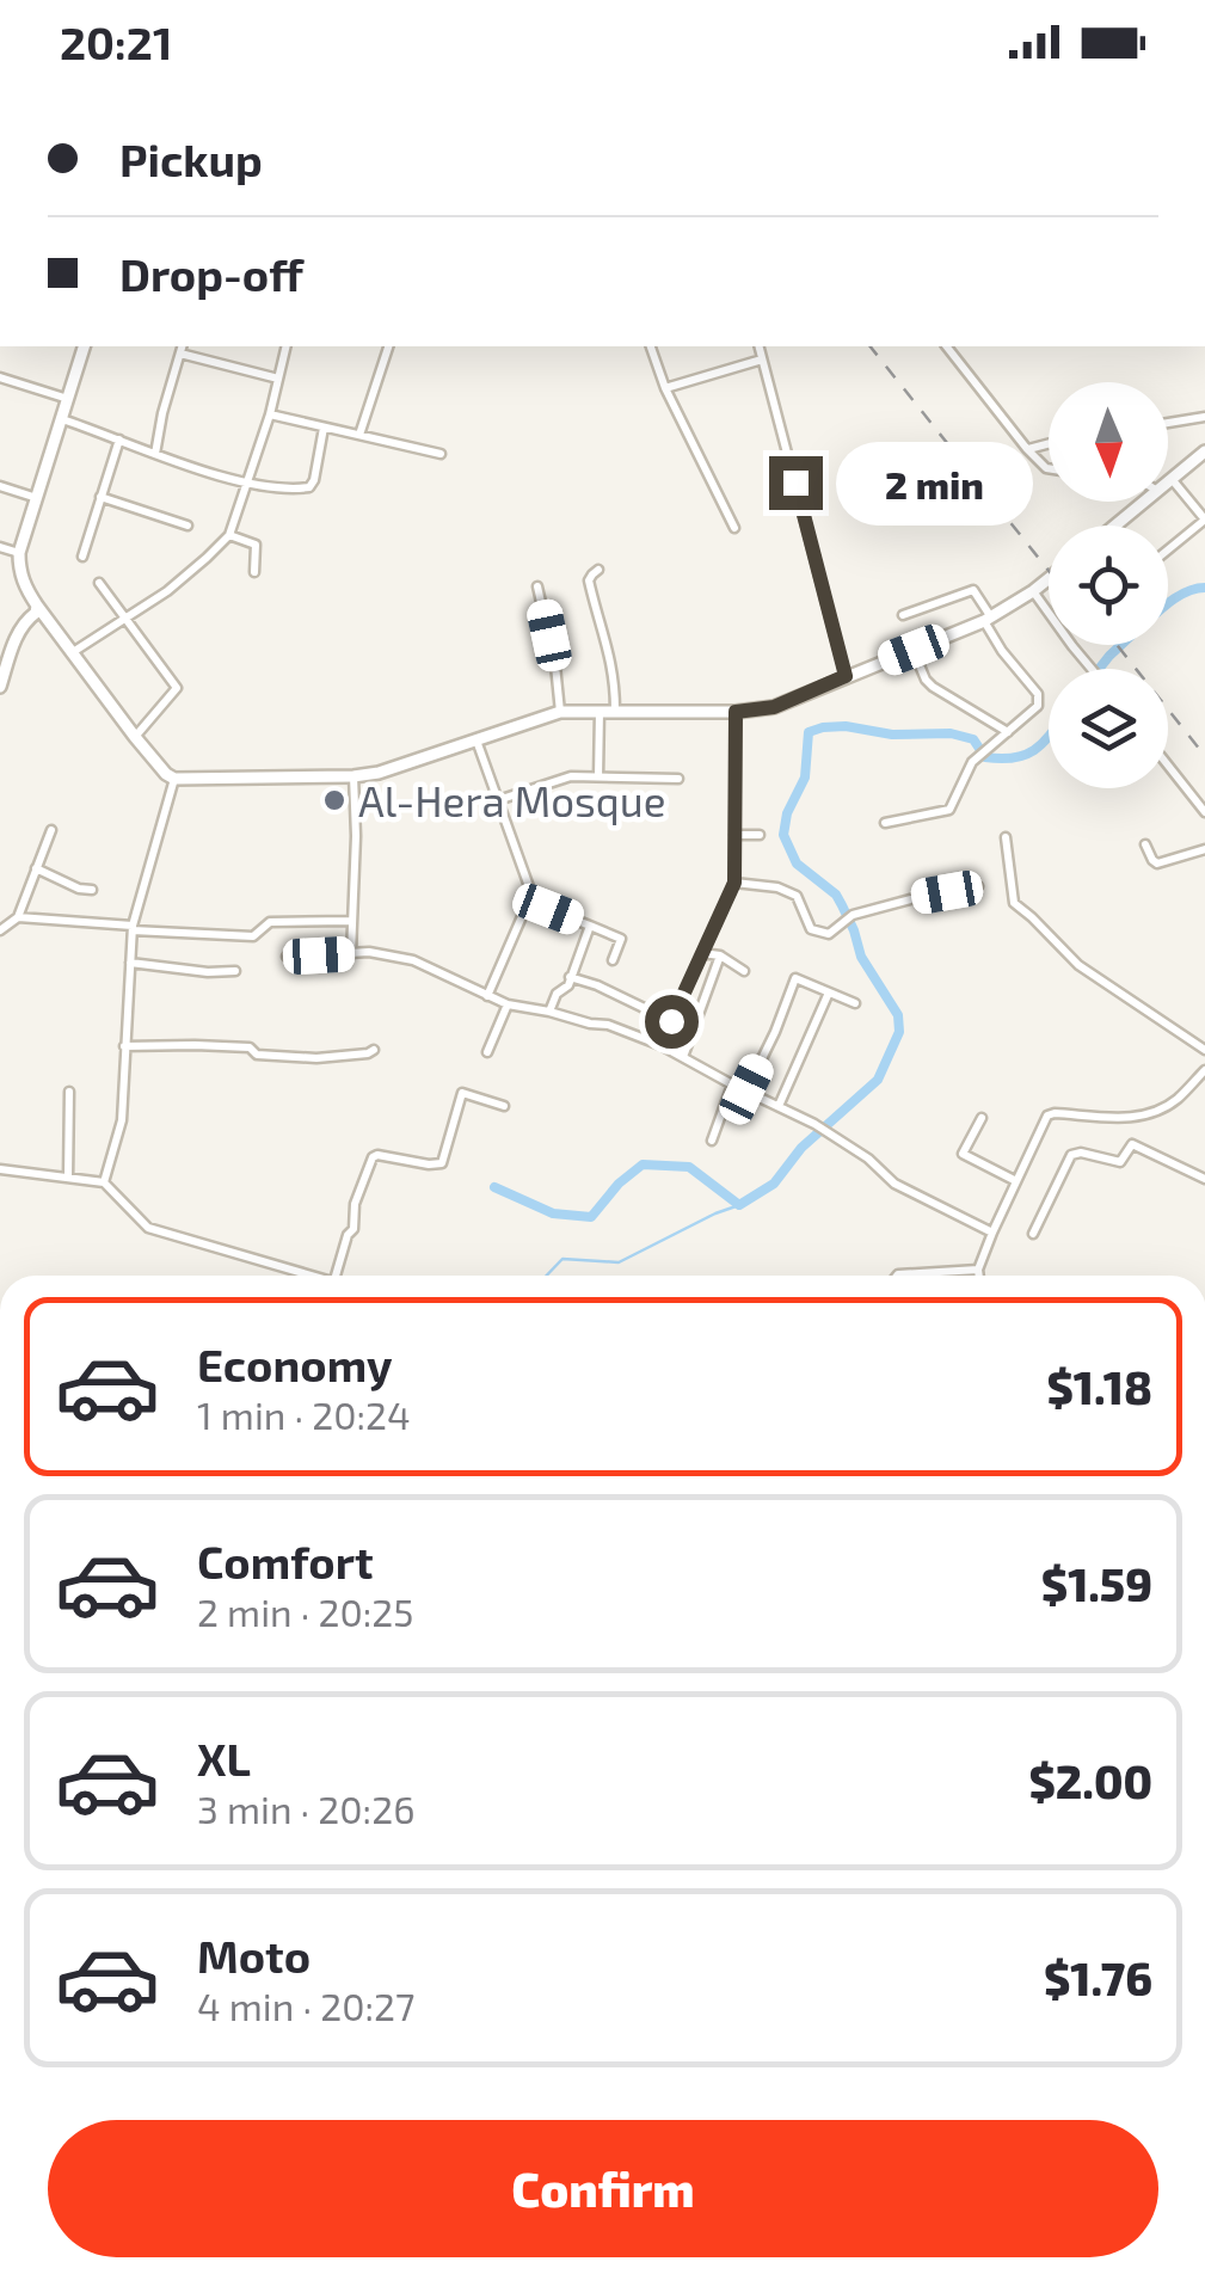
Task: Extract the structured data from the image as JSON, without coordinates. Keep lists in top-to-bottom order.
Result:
{
  "places": ["Al-Hera Mosque"],
  "north": "bottom",
  "page": {
    "status": "20:21",
    "banner": ["Pickup", "Drop-off"],
    "bubble": "2 min",
    "list": [
      {
        "name": "Economy",
        "note": "1 min · 20:24",
        "value": "$1.18"
      },
      {
        "name": "Comfort",
        "note": "2 min · 20:25",
        "value": "$1.59"
      },
      {
        "name": "XL",
        "note": "3 min · 20:26",
        "value": "$2.00"
      },
      {
        "name": "Moto",
        "note": "4 min · 20:27",
        "value": "$1.76"
      }
    ],
    "buttons": "Confirm"
  }
}
